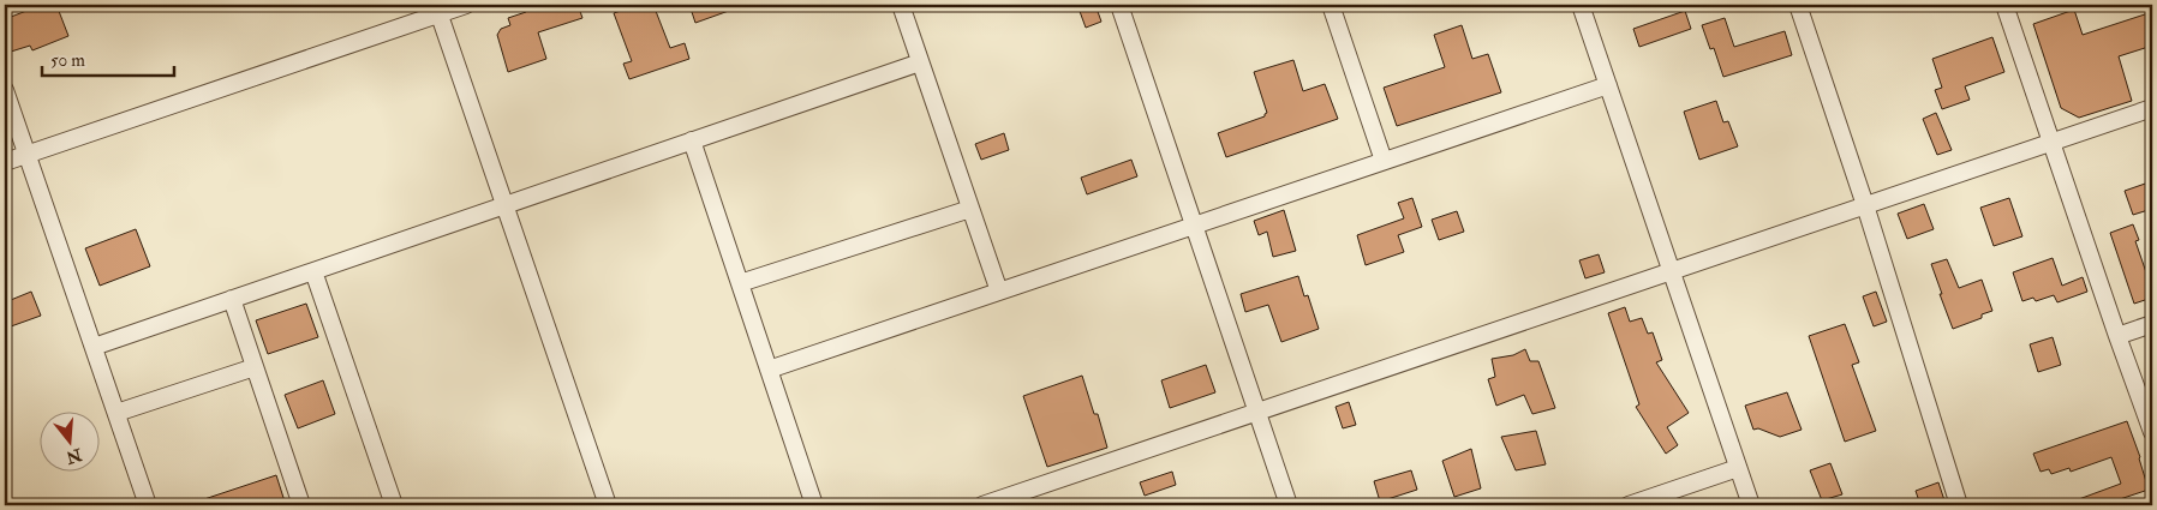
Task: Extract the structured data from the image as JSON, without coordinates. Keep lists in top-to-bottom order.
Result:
{
  "scale_bar": "50 m",
  "north": "bottom"
}
